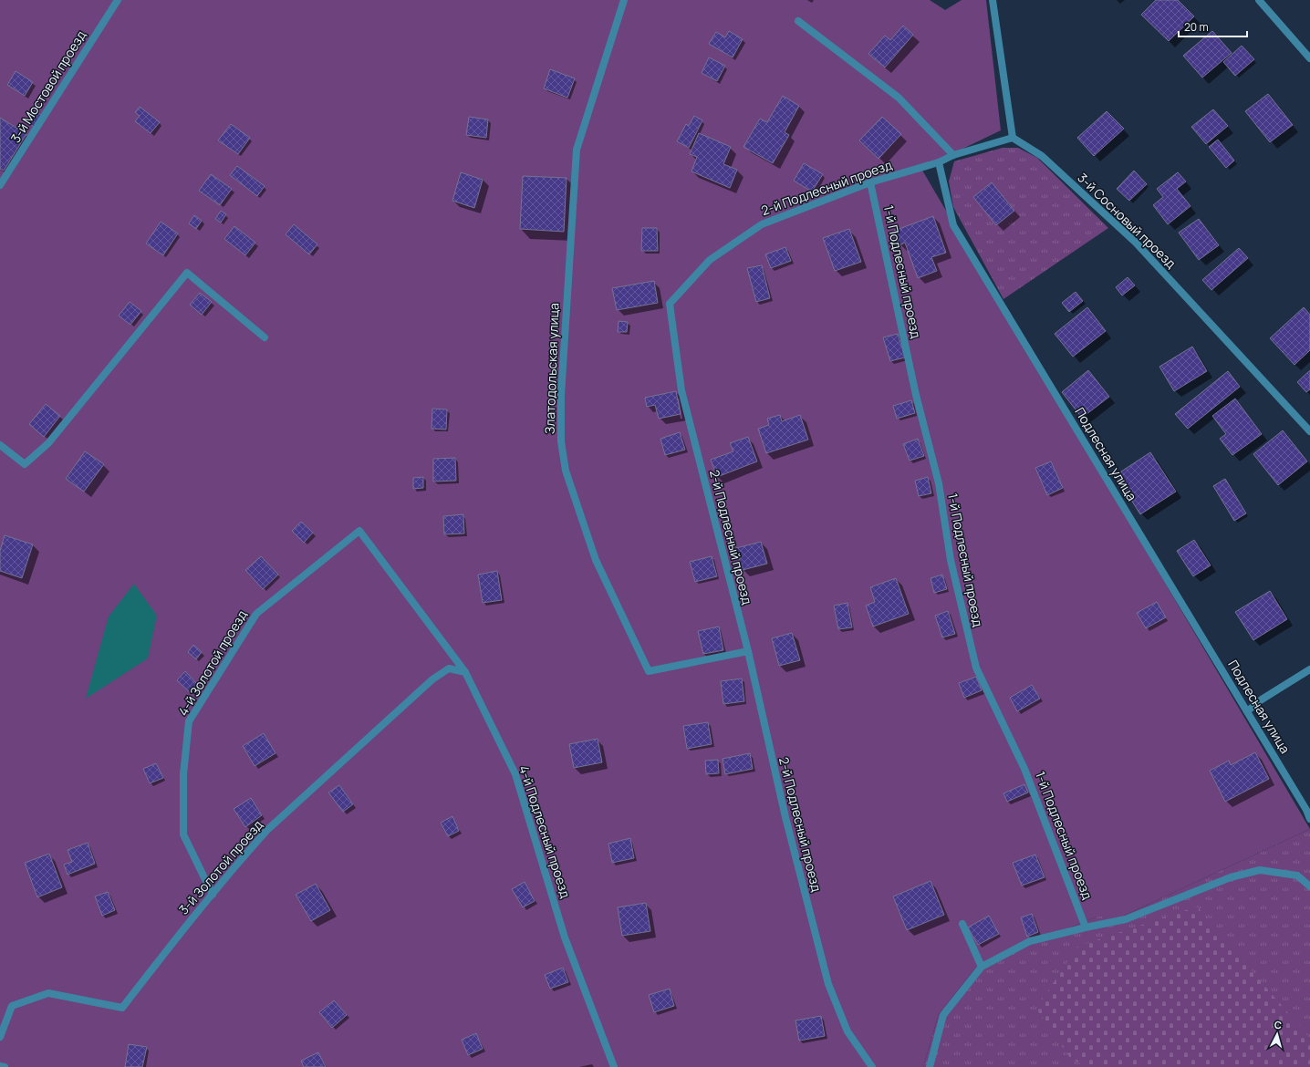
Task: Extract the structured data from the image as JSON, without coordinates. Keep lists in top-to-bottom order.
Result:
{
  "streets": {
    "street": [
      "3-й Мостовой проезд",
      "2-й Подлесный проезд",
      "3-й Сосновый проезд",
      "1-й Подлесный проезд",
      "Златодольская улица",
      "Подлесная улица",
      "4-й Золотой проезд",
      "4-й Подлесный проезд",
      "3-й Золотой проезд"
    ]
  },
  "crossings": [
    ["2-й Подлесный проезд", "1-й Подлесный проезд"],
    ["2-й Подлесный проезд", "Златодольская улица"],
    ["2-й Подлесный проезд", "Подлесная улица"],
    ["4-й Золотой проезд", "4-й Подлесный проезд"],
    ["4-й Золотой проезд", "3-й Золотой проезд"],
    ["4-й Подлесный проезд", "3-й Золотой проезд"]
  ],
  "scale_bar": "20 m",
  "north": "top"
}
